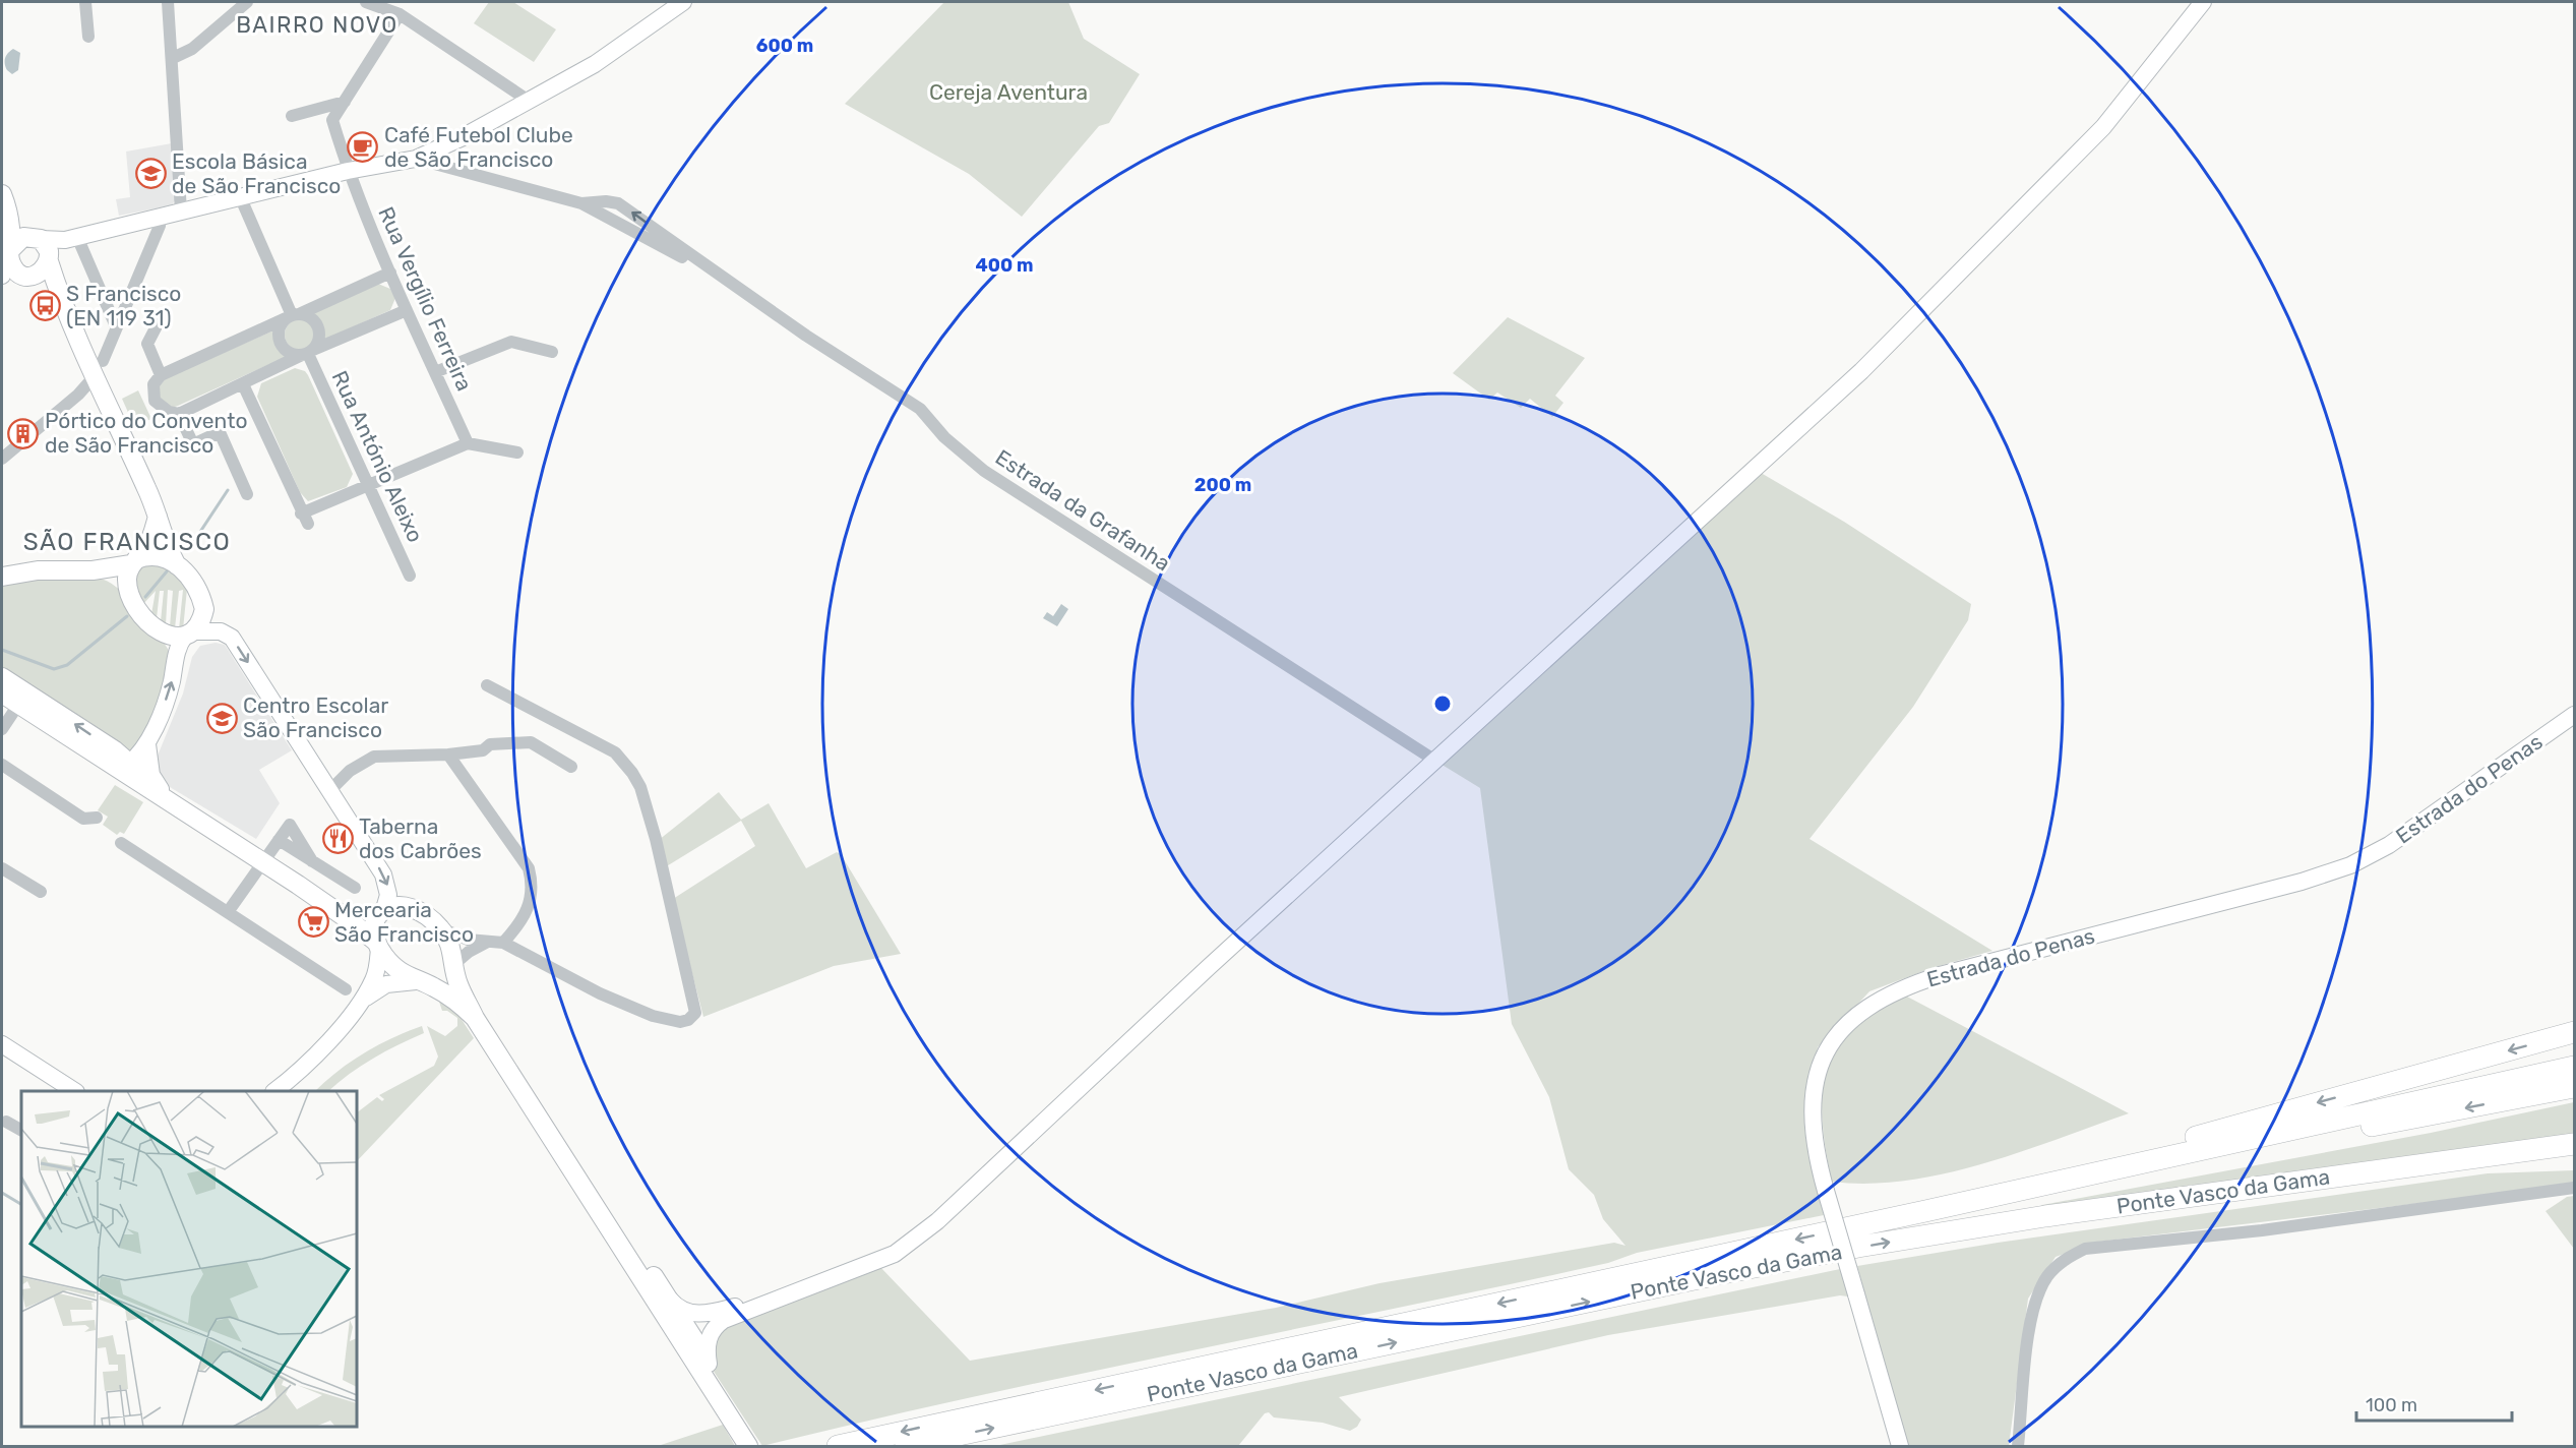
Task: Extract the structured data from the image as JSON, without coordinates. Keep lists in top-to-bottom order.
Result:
{
  "streets": {
    "highway": ["Ponte Vasco da Gama"],
    "street": [
      "Rua Vergílio Ferreira",
      "Rua António Aleixo",
      "Estrada da Grafanha",
      "Estrada do Penas"
    ]
  },
  "districts": ["BAIRRO NOVO", "SÃO FRANCISCO"],
  "parks": ["Cereja Aventura"],
  "places": {
    "cafe": ["Café Futebol Clube de São Francisco"],
    "school or university": ["Escola Básica de São Francisco", "Centro Escolar São Francisco"],
    "bus stop": ["S Francisco (EN 119 31)"],
    "building": ["Pórtico do Convento de São Francisco"],
    "restaurant": ["Taberna dos Cabrões"],
    "supermarket": ["Mercearia São Francisco"]
  },
  "scale_bar": "100 m",
  "rings": ["600 m", "400 m", "200 m"]
}
